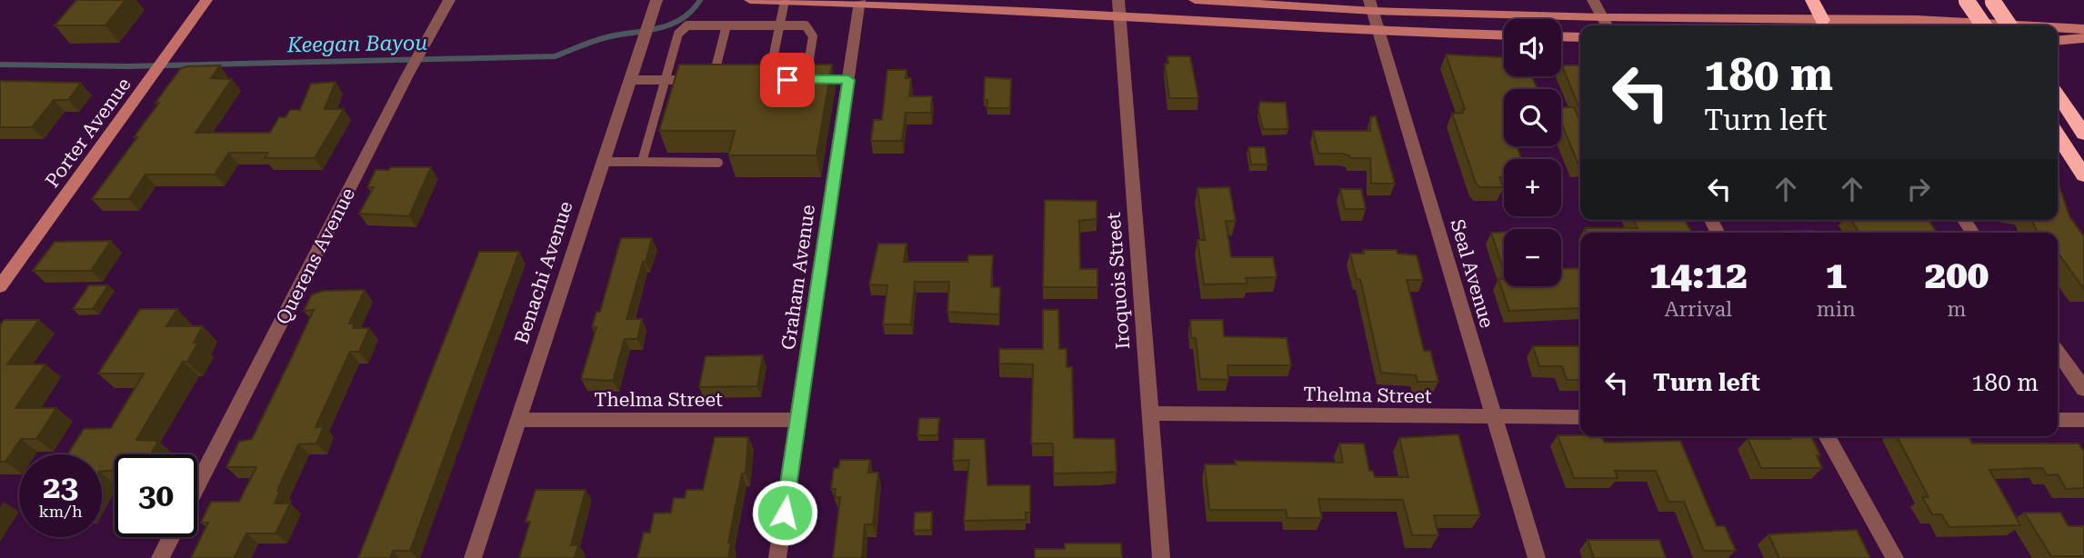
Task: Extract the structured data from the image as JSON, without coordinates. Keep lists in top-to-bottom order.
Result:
{
  "streets": {
    "main road": ["Porter Avenue"],
    "street": [
      "Querens Avenue",
      "Benachi Avenue",
      "Seal Avenue",
      "Graham Avenue",
      "Iroquois Street",
      "Thelma Street"
    ]
  },
  "crossings": [
    ["Benachi Avenue", "Thelma Street"],
    ["Seal Avenue", "Thelma Street"],
    ["Graham Avenue", "Thelma Street"],
    ["Iroquois Street", "Thelma Street"]
  ],
  "water": ["Keegan Bayou"],
  "page": {
    "map_buttons": ["+", "−"],
    "turn": ["180 m", "Turn left"],
    "eta": [
      "14:12",
      "Arrival",
      "1",
      "min",
      "200",
      "m"
    ],
    "list": [
      {
        "name": "Turn left",
        "value": "180 m"
      }
    ],
    "speed": "23 km/h",
    "limit": "30"
  }
}
